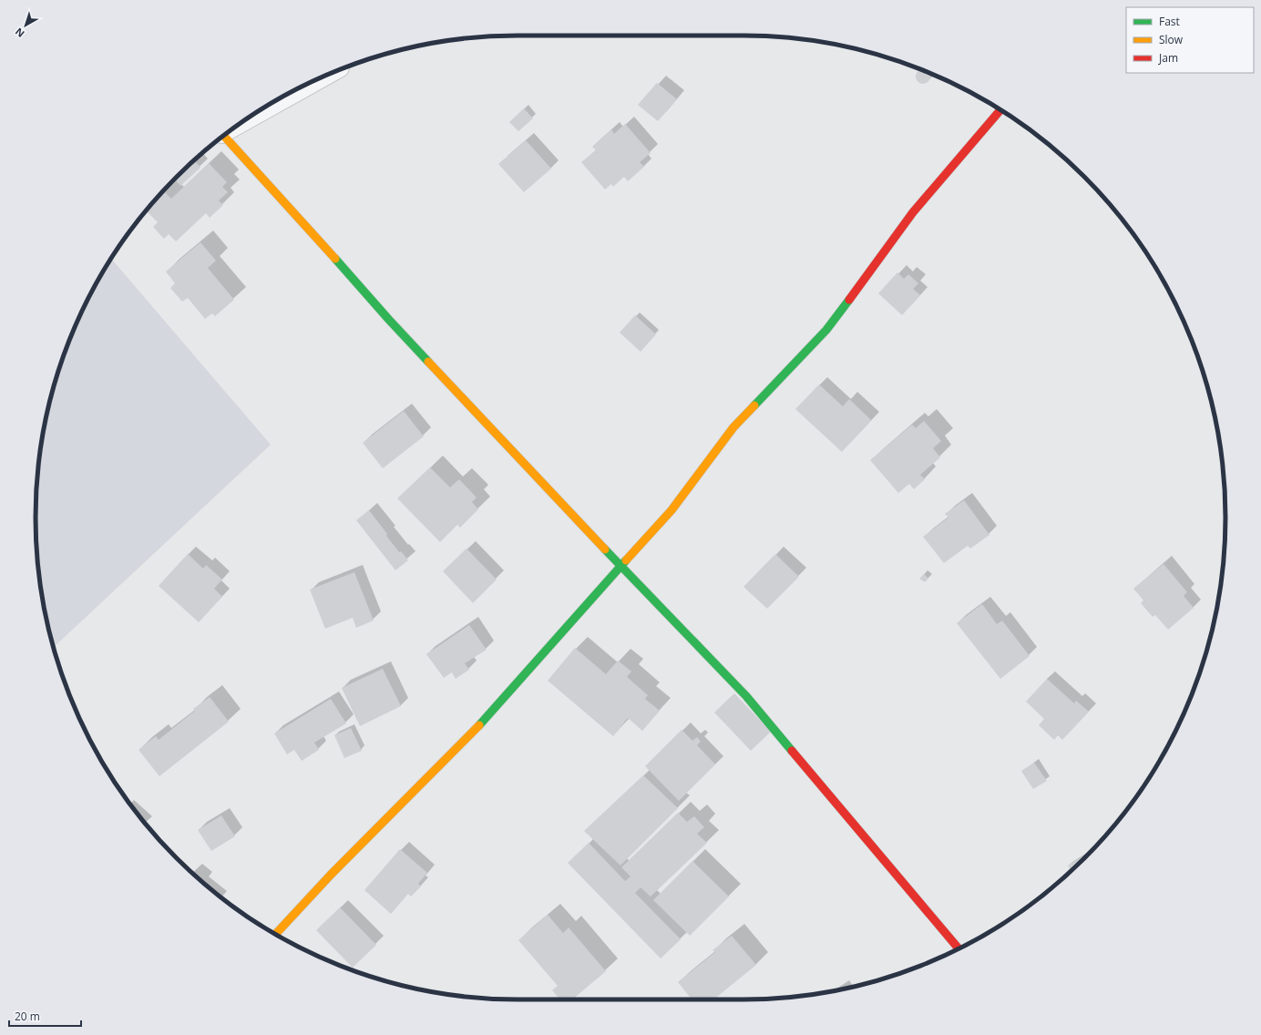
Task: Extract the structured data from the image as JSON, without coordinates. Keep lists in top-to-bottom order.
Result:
{
  "legend": ["Fast", "Slow", "Jam"],
  "scale_bar": "20 m",
  "north": "bottom left"
}
